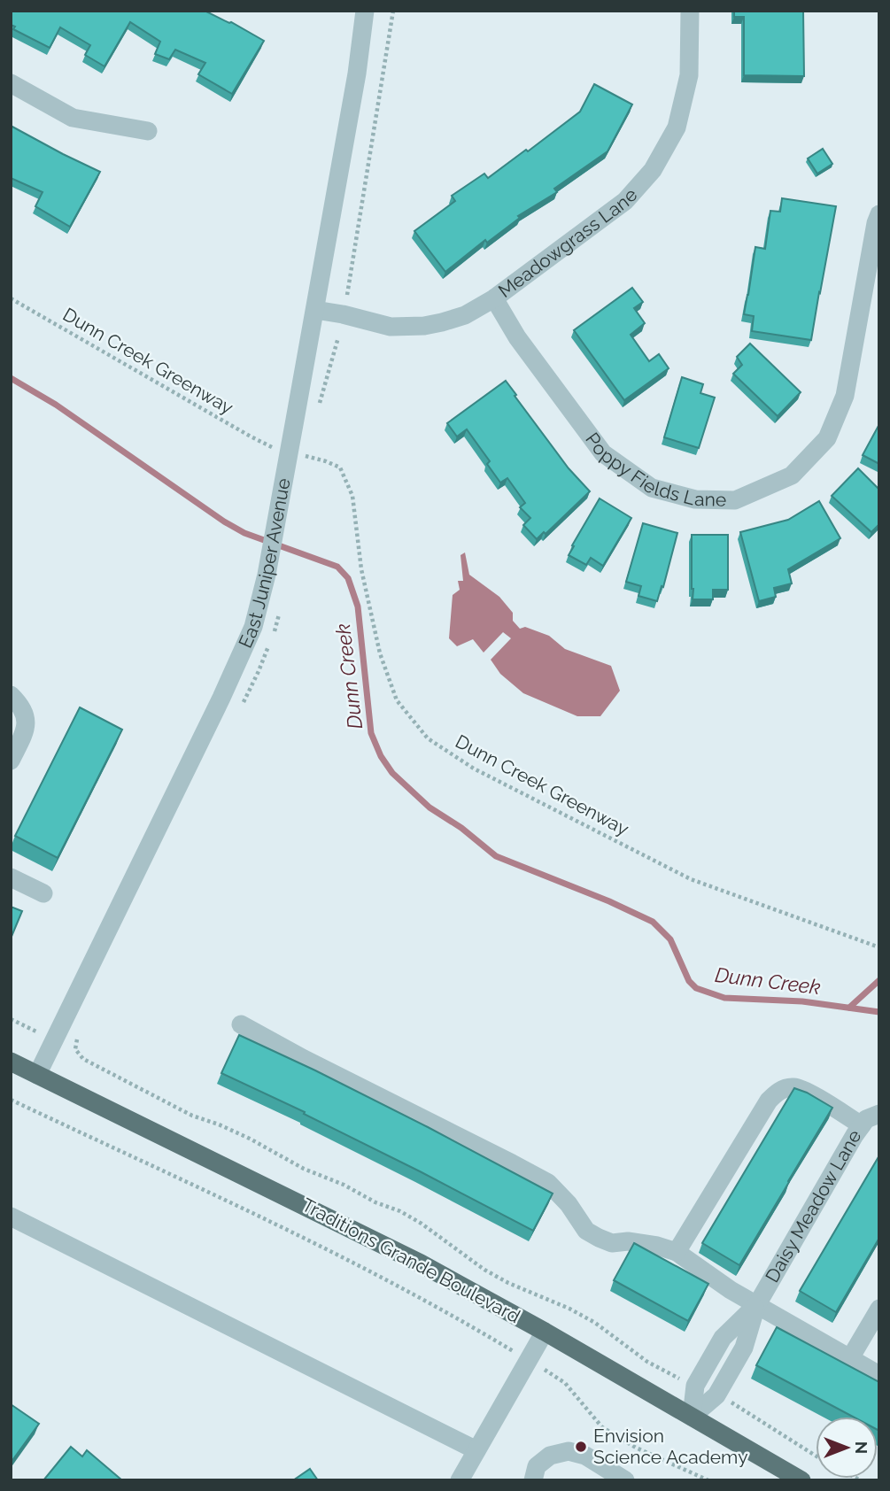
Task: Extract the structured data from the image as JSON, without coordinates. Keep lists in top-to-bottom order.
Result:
{
  "streets": {
    "main road": ["Traditions Grande Boulevard"],
    "street": [
      "Meadowgrass Lane",
      "Poppy Fields Lane",
      "East Juniper Avenue",
      "Daisy Meadow Lane"
    ],
    "path": ["Dunn Creek Greenway"]
  },
  "crossings": [
    ["Meadowgrass Lane", "Poppy Fields Lane"],
    ["Meadowgrass Lane", "East Juniper Avenue"],
    ["East Juniper Avenue", "Traditions Grande Boulevard"],
    ["Daisy Meadow Lane", "Traditions Grande Boulevard"]
  ],
  "water": ["Dunn Creek"],
  "places": ["Envision Science Academy"],
  "north": "right"
}
